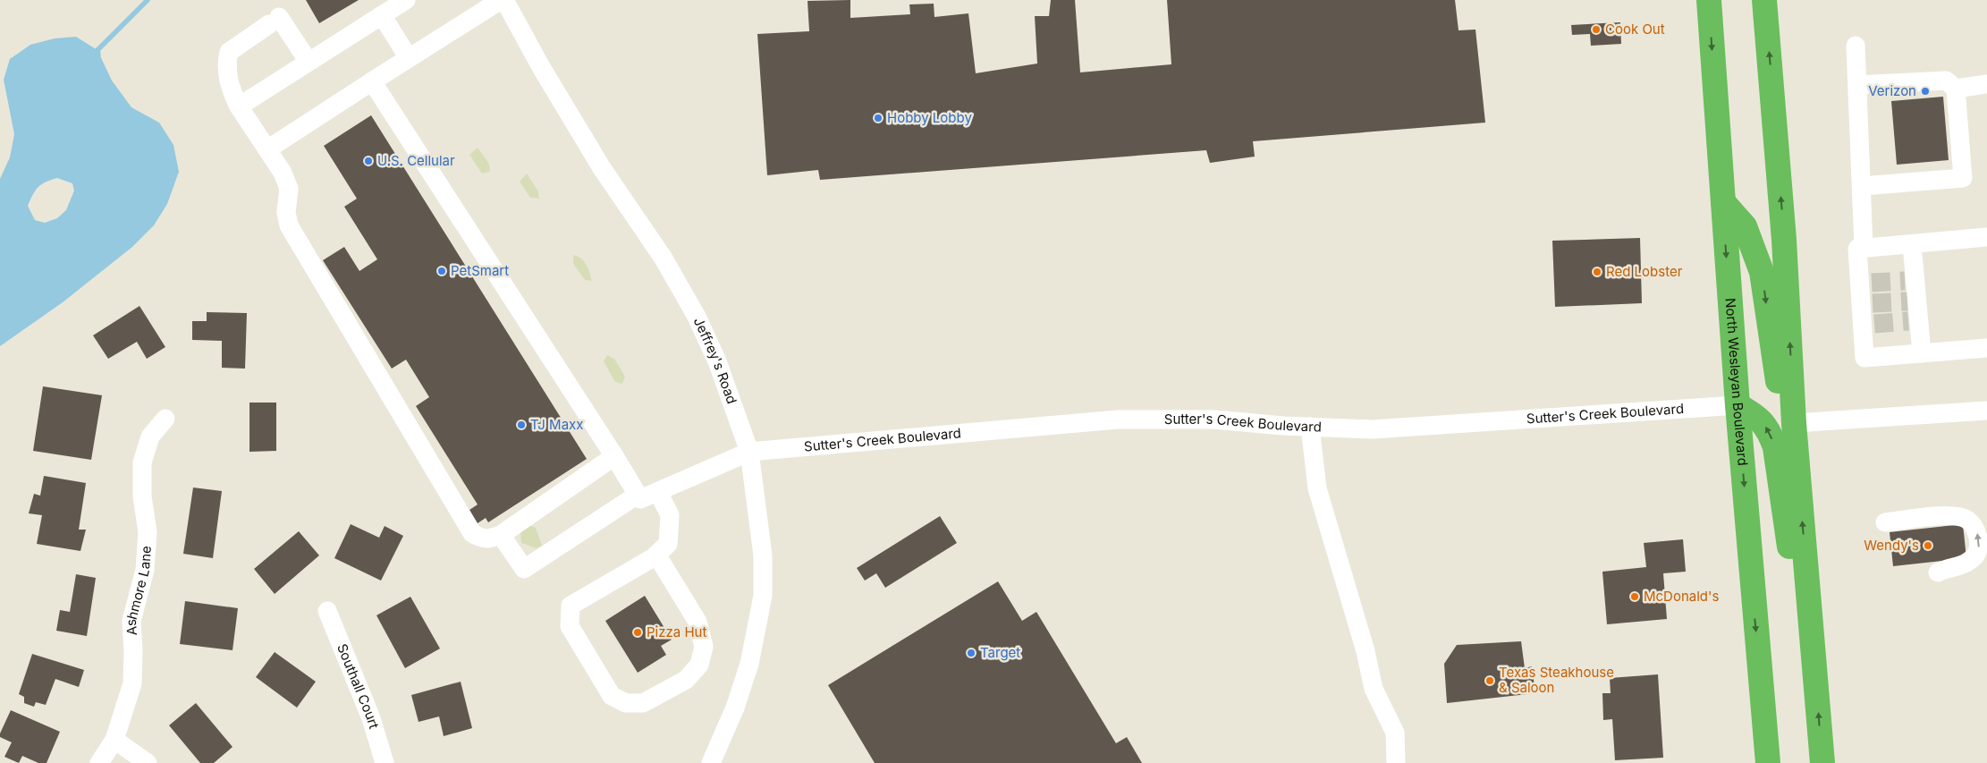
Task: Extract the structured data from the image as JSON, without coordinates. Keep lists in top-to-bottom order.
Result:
{
  "streets": {
    "highway": ["North Wesleyan Boulevard"],
    "street": [
      "Jeffrey's Road",
      "Sutter's Creek Boulevard",
      "Ashmore Lane",
      "Southall Court"
    ]
  },
  "crossings": [
    ["Jeffrey's Road", "Sutter's Creek Boulevard"],
    ["North Wesleyan Boulevard", "Sutter's Creek Boulevard"]
  ],
  "places": [
    "Cook Out",
    "Verizon",
    "Hobby Lobby",
    "U.S. Cellular",
    "PetSmart",
    "Red Lobster",
    "TJ Maxx",
    "Wendy's",
    "McDonald's",
    "Pizza Hut",
    "Target",
    "Texas Steakhouse & Saloon"
  ]
}
